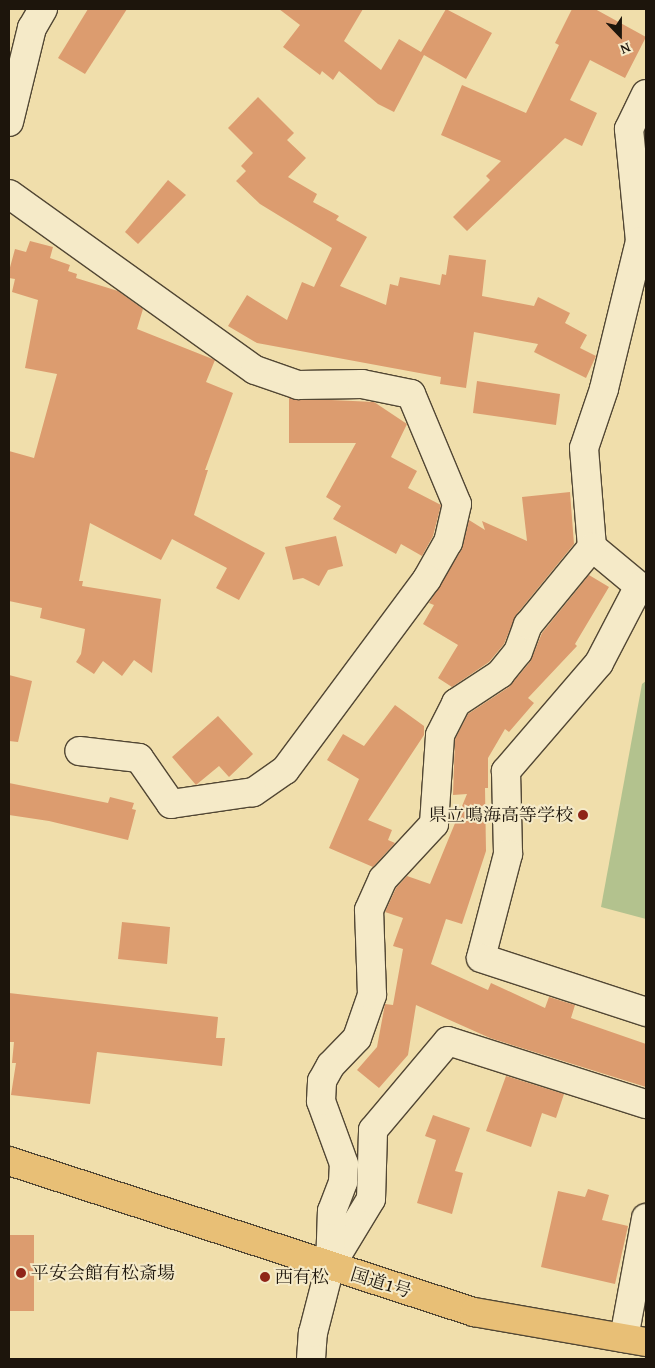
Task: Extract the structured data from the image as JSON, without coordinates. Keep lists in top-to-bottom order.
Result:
{
  "streets": {
    "highway": ["国道1号"]
  },
  "places": ["県立鳴海高等学校", "平安会館有松斎場", "西有松"],
  "north": "bottom"
}
